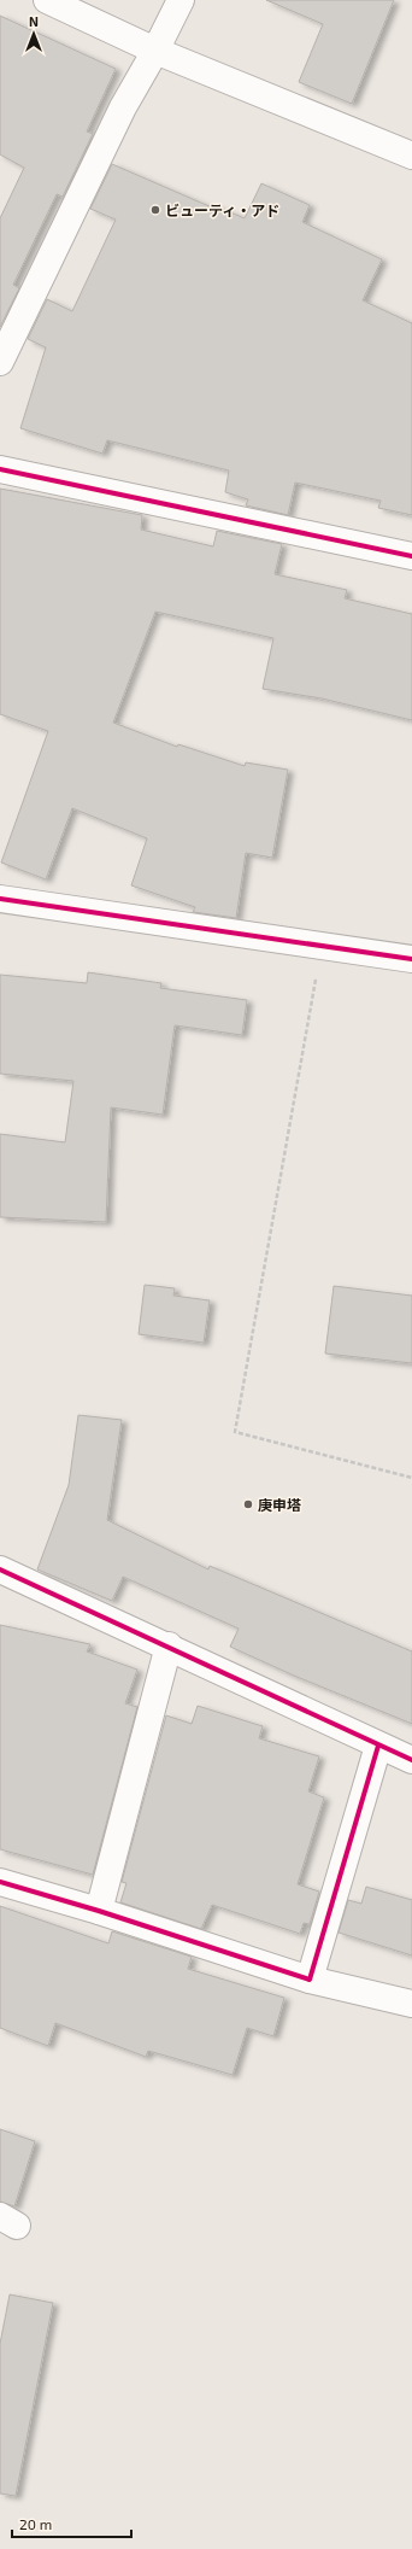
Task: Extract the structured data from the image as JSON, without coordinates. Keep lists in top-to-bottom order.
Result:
{
  "places": ["ビューティ・アド", "庚申塔"],
  "scale_bar": "20 m",
  "north": "top"
}
